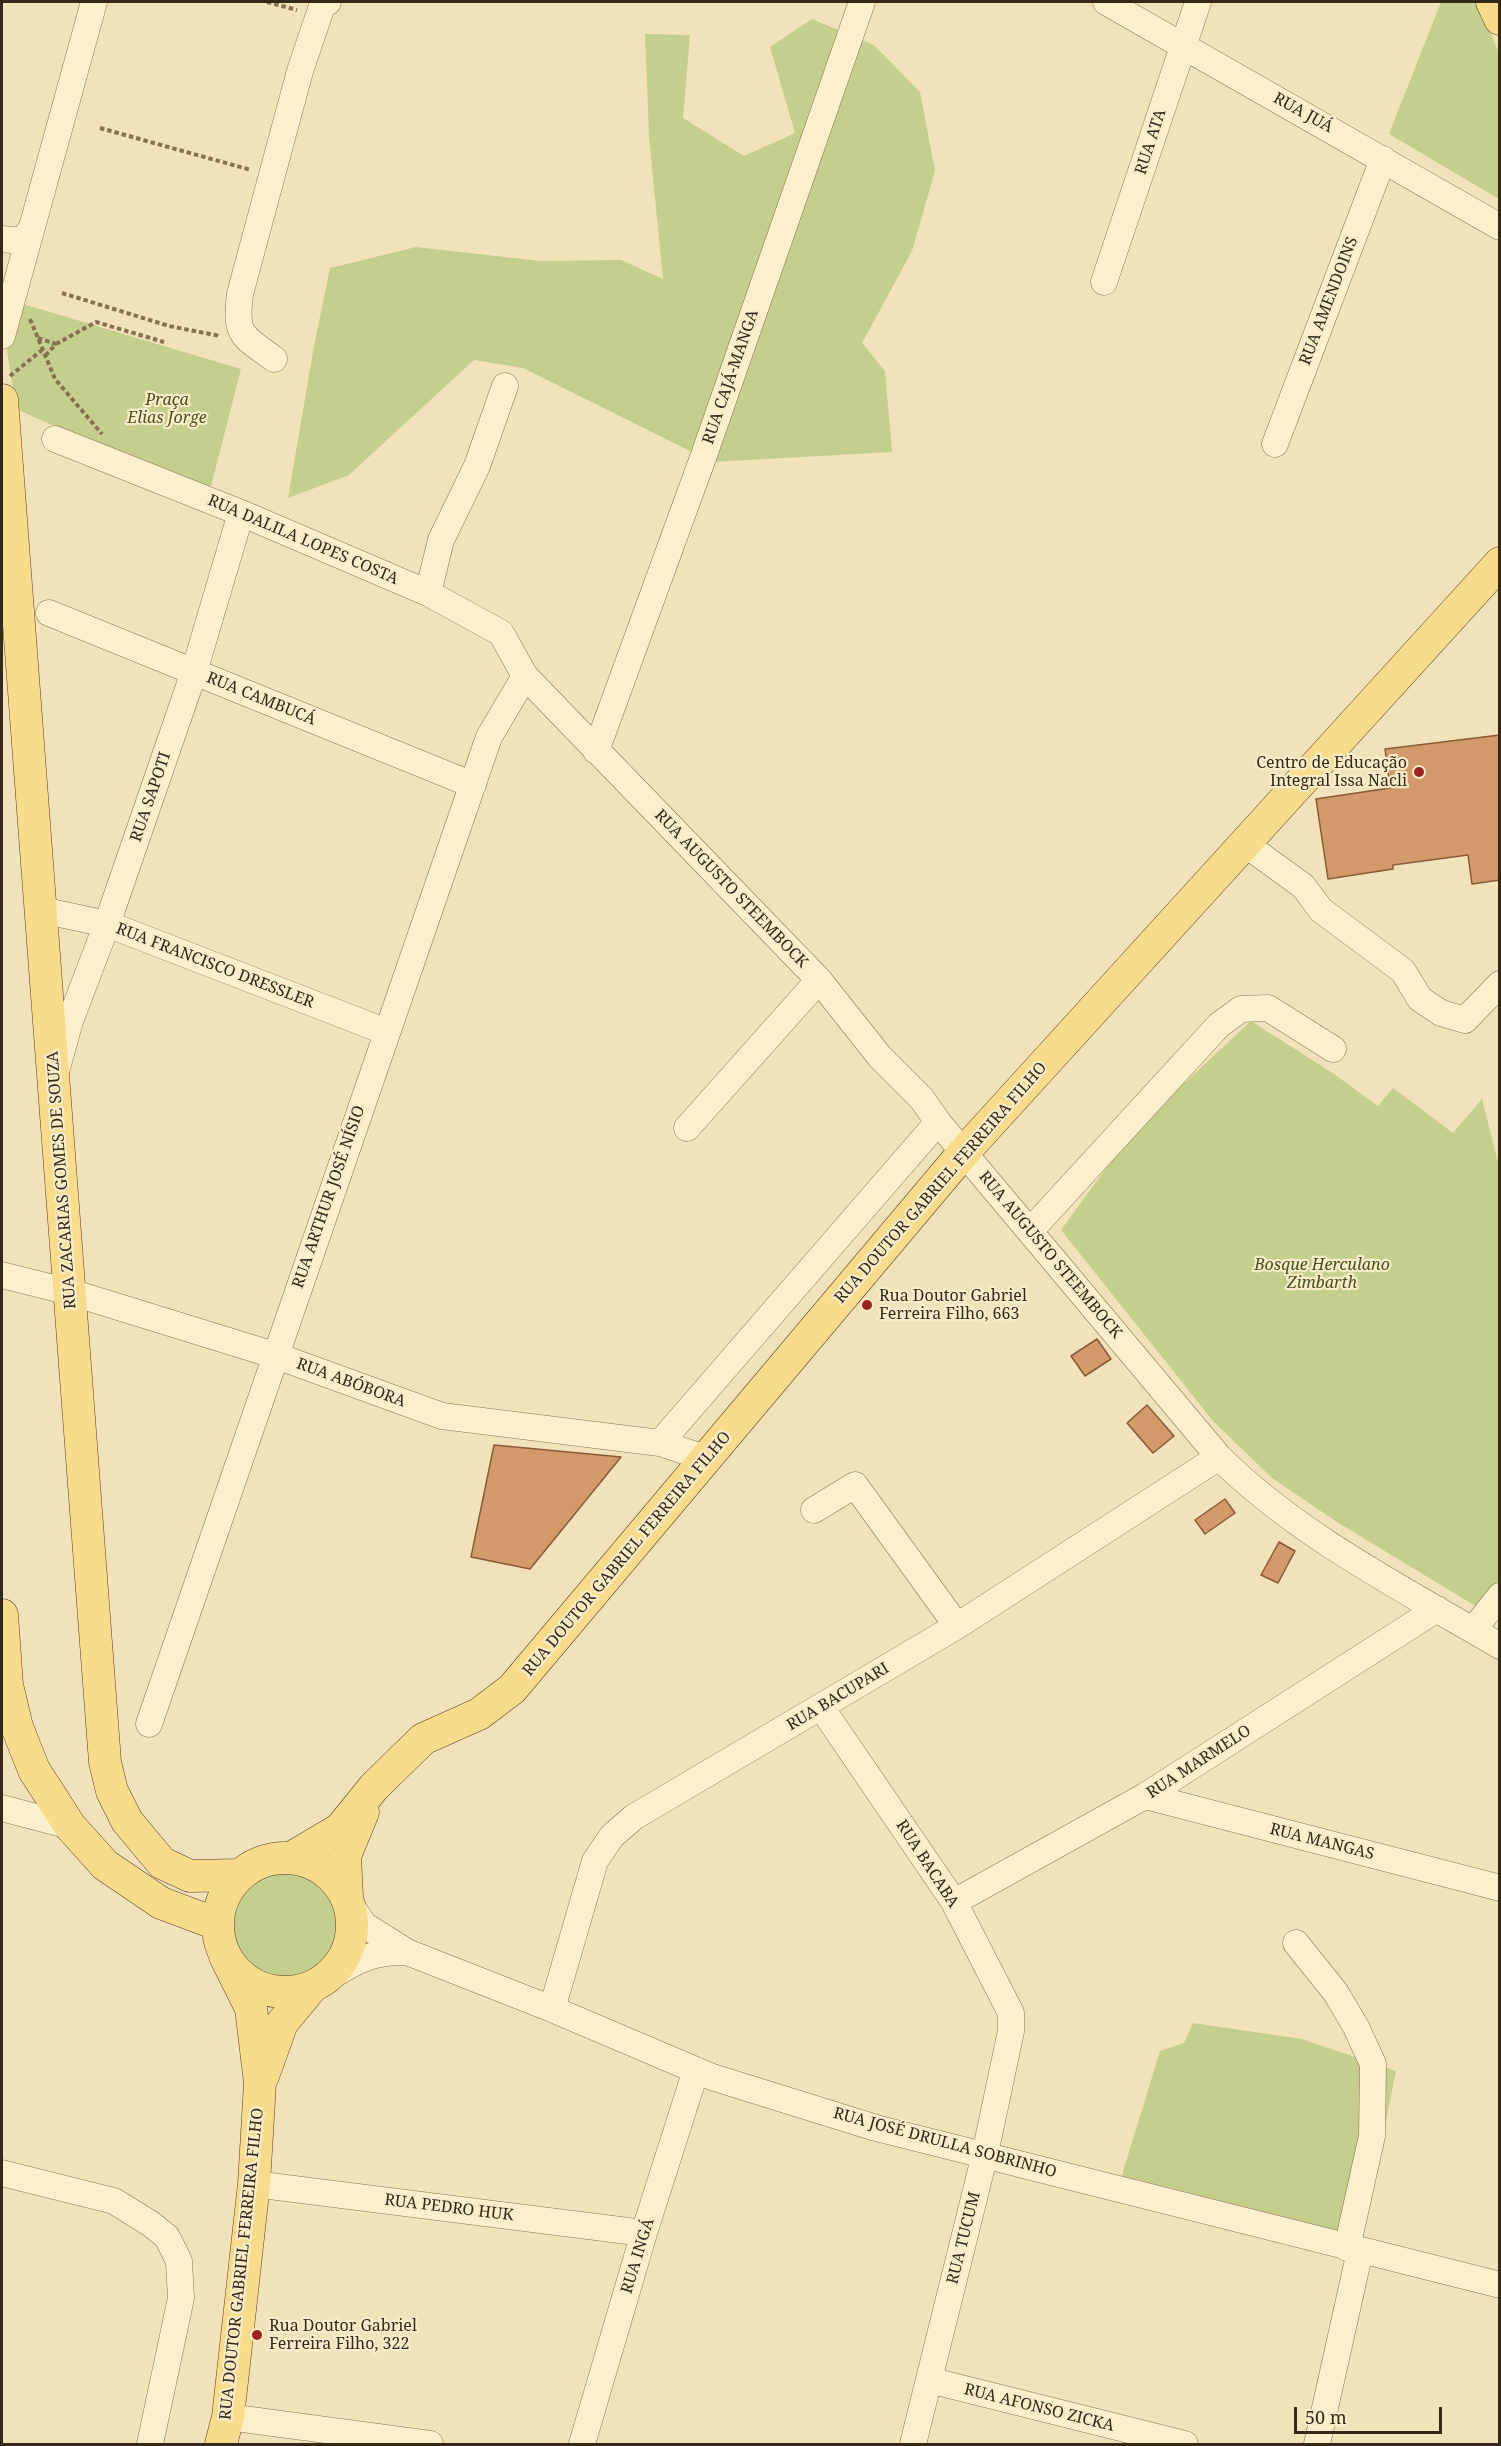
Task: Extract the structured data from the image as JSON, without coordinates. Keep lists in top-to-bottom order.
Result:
{
  "streets": {
    "main road": ["RUA ZACARIAS GOMES DE SOUZA", "RUA DOUTOR GABRIEL FERREIRA FILHO"],
    "street": [
      "RUA JUÁ",
      "RUA ATA",
      "RUA AMENDOINS",
      "RUA CAJÁ-MANGA",
      "RUA DALILA LOPES COSTA",
      "RUA CAMBUCÁ",
      "RUA SAPOTI",
      "RUA AUGUSTO STEEMBOCK",
      "RUA FRANCISCO DRESSLER",
      "RUA ARTHUR JOSÉ NÍSIO",
      "RUA ABÓBORA",
      "RUA BACUPARI",
      "RUA MARMELO",
      "RUA MANGAS",
      "RUA BACABA",
      "RUA JOSÉ DRULLA SOBRINHO",
      "RUA PEDRO HUK",
      "RUA TUCUM",
      "RUA INGÁ",
      "RUA AFONSO ZICKA"
    ]
  },
  "crossings": [
    ["RUA JUÁ", "RUA ATA"],
    ["RUA JUÁ", "RUA AMENDOINS"],
    ["RUA CAJÁ-MANGA", "RUA AUGUSTO STEEMBOCK"],
    ["RUA DALILA LOPES COSTA", "RUA SAPOTI"],
    ["RUA DALILA LOPES COSTA", "RUA AUGUSTO STEEMBOCK"],
    ["RUA DALILA LOPES COSTA", "RUA ARTHUR JOSÉ NÍSIO"],
    ["RUA CAMBUCÁ", "RUA SAPOTI"],
    ["RUA CAMBUCÁ", "RUA ARTHUR JOSÉ NÍSIO"],
    ["RUA SAPOTI", "RUA FRANCISCO DRESSLER"],
    ["RUA SAPOTI", "RUA ZACARIAS GOMES DE SOUZA"],
    ["RUA AUGUSTO STEEMBOCK", "RUA DOUTOR GABRIEL FERREIRA FILHO"],
    ["RUA AUGUSTO STEEMBOCK", "RUA ARTHUR JOSÉ NÍSIO"],
    ["RUA AUGUSTO STEEMBOCK", "RUA BACUPARI"],
    ["RUA AUGUSTO STEEMBOCK", "RUA MARMELO"],
    ["RUA FRANCISCO DRESSLER", "RUA ZACARIAS GOMES DE SOUZA"],
    ["RUA FRANCISCO DRESSLER", "RUA ARTHUR JOSÉ NÍSIO"],
    ["RUA ZACARIAS GOMES DE SOUZA", "RUA DOUTOR GABRIEL FERREIRA FILHO"],
    ["RUA ZACARIAS GOMES DE SOUZA", "RUA ABÓBORA"],
    ["RUA ZACARIAS GOMES DE SOUZA", "RUA JOSÉ DRULLA SOBRINHO"],
    ["RUA DOUTOR GABRIEL FERREIRA FILHO", "RUA ABÓBORA"],
    ["RUA DOUTOR GABRIEL FERREIRA FILHO", "RUA JOSÉ DRULLA SOBRINHO"],
    ["RUA DOUTOR GABRIEL FERREIRA FILHO", "RUA PEDRO HUK"],
    ["RUA ARTHUR JOSÉ NÍSIO", "RUA ABÓBORA"],
    ["RUA BACUPARI", "RUA BACABA"],
    ["RUA BACUPARI", "RUA JOSÉ DRULLA SOBRINHO"],
    ["RUA MARMELO", "RUA MANGAS"],
    ["RUA MARMELO", "RUA BACABA"],
    ["RUA BACABA", "RUA TUCUM"],
    ["RUA JOSÉ DRULLA SOBRINHO", "RUA TUCUM"],
    ["RUA JOSÉ DRULLA SOBRINHO", "RUA INGÁ"],
    ["RUA PEDRO HUK", "RUA INGÁ"],
    ["RUA TUCUM", "RUA AFONSO ZICKA"]
  ],
  "parks": ["Praça Elias Jorge", "Bosque Herculano Zimbarth"],
  "places": ["Centro de Educação Integral Issa Nacli", "Rua Doutor Gabriel Ferreira Filho, 663", "Rua Doutor Gabriel Ferreira Filho, 322"],
  "scale_bar": "50 m"
}
